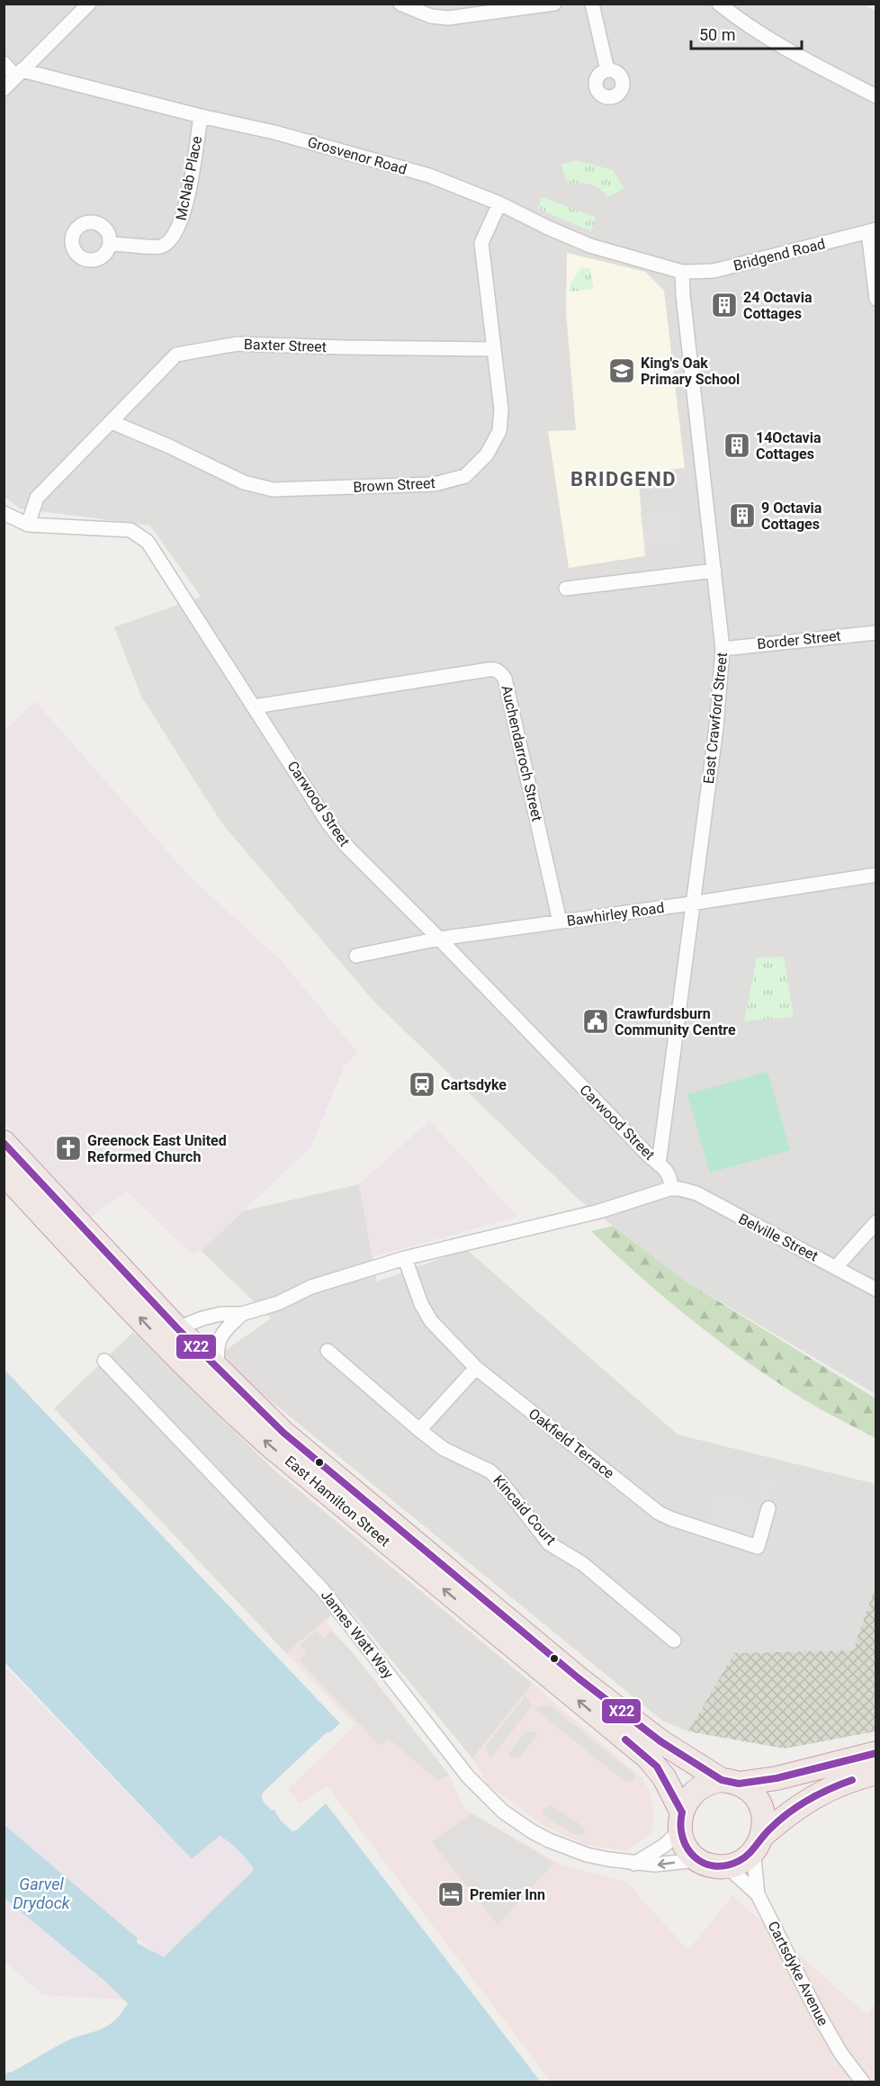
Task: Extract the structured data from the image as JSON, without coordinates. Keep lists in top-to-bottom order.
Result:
{
  "streets": {
    "highway": ["East Hamilton Street"],
    "street": [
      "Grosvenor Road",
      "McNab Place",
      "Bridgend Road",
      "Baxter Street",
      "Brown Street",
      "Border Street",
      "East Crawford Street",
      "Auchendarroch Street",
      "Carwood Street",
      "Bawhirley Road",
      "Belville Street",
      "Oakfield Terrace",
      "Kincaid Court",
      "James Watt Way",
      "Cartsdyke Avenue"
    ]
  },
  "crossings": [
    ["Grosvenor Road", "McNab Place"],
    ["Grosvenor Road", "Bridgend Road"],
    ["Grosvenor Road", "Brown Street"],
    ["Grosvenor Road", "East Crawford Street"],
    ["Bridgend Road", "East Crawford Street"],
    ["Baxter Street", "Brown Street"],
    ["Baxter Street", "Carwood Street"],
    ["Border Street", "East Crawford Street"],
    ["East Crawford Street", "Carwood Street"],
    ["East Crawford Street", "Bawhirley Road"],
    ["Auchendarroch Street", "Carwood Street"],
    ["Auchendarroch Street", "Bawhirley Road"],
    ["Carwood Street", "Bawhirley Road"],
    ["East Hamilton Street", "James Watt Way"],
    ["East Hamilton Street", "Cartsdyke Avenue"],
    ["James Watt Way", "Cartsdyke Avenue"]
  ],
  "districts": ["BRIDGEND"],
  "water": ["Garvel Drydock"],
  "places": {
    "building": ["24 Octavia Cottages", "14Octavia Cottages", "9 Octavia Cottages"],
    "school or university": ["King's Oak Primary School"],
    "public building": ["Crawfurdsburn Community Centre"],
    "station": ["Cartsdyke"],
    "church": ["Greenock East United Reformed Church"],
    "hotel": ["Premier Inn"]
  },
  "lines": ["transit line X22"],
  "scale_bar": "50 m"
}
